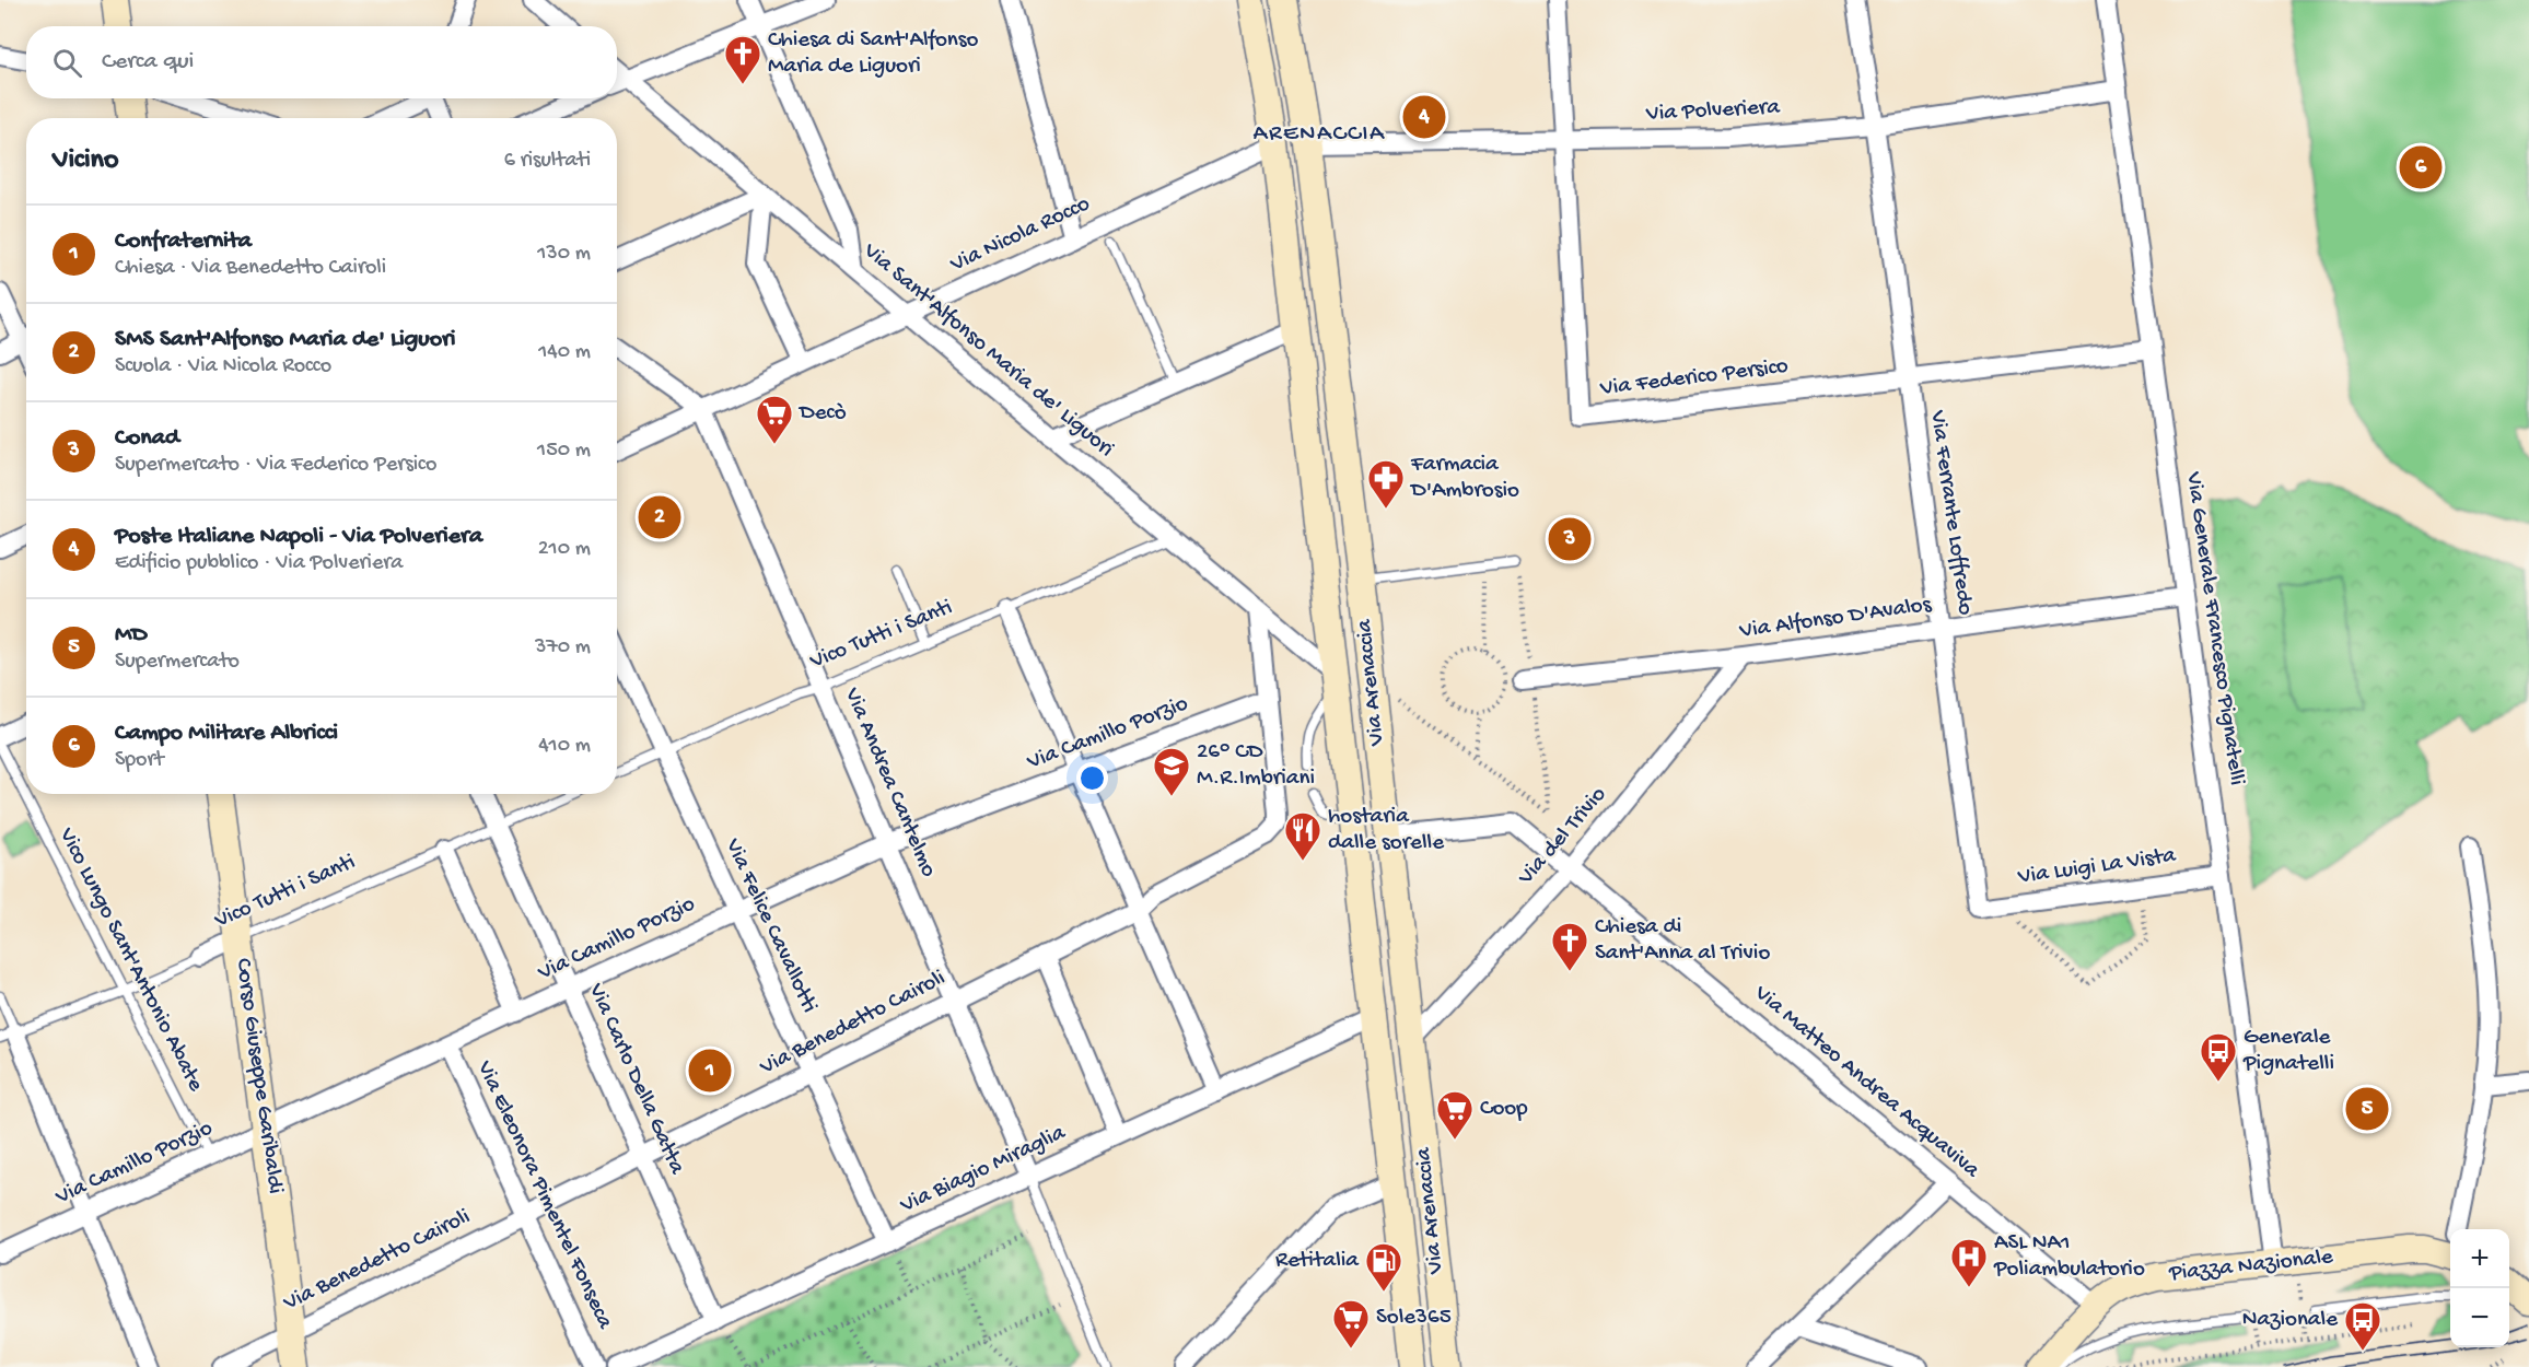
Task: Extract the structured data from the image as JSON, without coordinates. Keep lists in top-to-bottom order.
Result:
{
  "streets": {
    "main road": ["Via Arenaccia", "Corso Giuseppe Garibaldi", "Piazza Nazionale"],
    "street": [
      "Via Polveriera",
      "Via Nicola Rocco",
      "Via Sant'Alfonso Maria de' Liguori",
      "Via Federico Persico",
      "Via Ferrante Loffredo",
      "Via Alfonso D'Avalos",
      "Via Generale Francesco Pignatelli",
      "Vico Tutti i Santi",
      "Via Camillo Porzio",
      "Via Andrea Cantelmo",
      "Via del Trivio",
      "Via Luigi La Vista",
      "Via Felice Cavallotti",
      "Via Benedetto Cairoli",
      "Via Carlo Della Gatta",
      "Via Matteo Andrea Acquaviva",
      "Via Biagio Miraglia",
      "Via Eleonora Pimentel Fonseca"
    ],
    "lane": ["Vico Lungo Sant'Antonio Abate"]
  },
  "crossings": [
    ["Via Polveriera", "Via Federico Persico"],
    ["Via Polveriera", "Via Ferrante Loffredo"],
    ["Via Polveriera", "Via Generale Francesco Pignatelli"],
    ["Via Polveriera", "Via Arenaccia"],
    ["Via Nicola Rocco", "Via Sant'Alfonso Maria de' Liguori"],
    ["Via Nicola Rocco", "Via Arenaccia"],
    ["Via Nicola Rocco", "Via Andrea Cantelmo"],
    ["Via Sant'Alfonso Maria de' Liguori", "Vico Tutti i Santi"],
    ["Via Sant'Alfonso Maria de' Liguori", "Via Arenaccia"],
    ["Via Federico Persico", "Via Ferrante Loffredo"],
    ["Via Federico Persico", "Via Generale Francesco Pignatelli"],
    ["Via Ferrante Loffredo", "Via Alfonso D'Avalos"],
    ["Via Ferrante Loffredo", "Via Luigi La Vista"],
    ["Via Alfonso D'Avalos", "Via Generale Francesco Pignatelli"],
    ["Via Alfonso D'Avalos", "Via del Trivio"],
    ["Via Generale Francesco Pignatelli", "Via Luigi La Vista"],
    ["Via Generale Francesco Pignatelli", "Piazza Nazionale"],
    ["Vico Tutti i Santi", "Via Andrea Cantelmo"],
    ["Vico Tutti i Santi", "Via Felice Cavallotti"],
    ["Vico Tutti i Santi", "Vico Lungo Sant'Antonio Abate"],
    ["Vico Tutti i Santi", "Corso Giuseppe Garibaldi"],
    ["Vico Tutti i Santi", "Via Carlo Della Gatta"],
    ["Via Arenaccia", "Via del Trivio"],
    ["Via Arenaccia", "Via Matteo Andrea Acquaviva"],
    ["Via Arenaccia", "Via Biagio Miraglia"],
    ["Via Camillo Porzio", "Via Andrea Cantelmo"],
    ["Via Camillo Porzio", "Via Felice Cavallotti"],
    ["Via Camillo Porzio", "Vico Lungo Sant'Antonio Abate"],
    ["Via Camillo Porzio", "Via Benedetto Cairoli"],
    ["Via Camillo Porzio", "Corso Giuseppe Garibaldi"],
    ["Via Camillo Porzio", "Via Carlo Della Gatta"],
    ["Via Camillo Porzio", "Via Eleonora Pimentel Fonseca"],
    ["Via Andrea Cantelmo", "Via Benedetto Cairoli"],
    ["Via Andrea Cantelmo", "Via Biagio Miraglia"],
    ["Via del Trivio", "Via Matteo Andrea Acquaviva"],
    ["Via Felice Cavallotti", "Via Benedetto Cairoli"],
    ["Via Felice Cavallotti", "Via Biagio Miraglia"],
    ["Via Benedetto Cairoli", "Corso Giuseppe Garibaldi"],
    ["Via Benedetto Cairoli", "Via Carlo Della Gatta"],
    ["Via Benedetto Cairoli", "Via Eleonora Pimentel Fonseca"],
    ["Via Carlo Della Gatta", "Via Biagio Miraglia"],
    ["Via Matteo Andrea Acquaviva", "Piazza Nazionale"]
  ],
  "districts": ["ARENACCIA"],
  "places": {
    "church": ["Chiesa di Sant'Alfonso Maria de Liguori", "Chiesa di Sant'Anna al Trivio"],
    "supermarket": ["Decò", "Coop", "Sole365"],
    "pharmacy": ["Farmacia D'Ambrosio"],
    "school or university": ["26° CD M.R.Imbriani"],
    "restaurant": ["hostaria dalle sorelle"],
    "bus stop": ["Generale Pignatelli", "Nazionale"],
    "hospital": ["ASL NA1 Poliambulatorio"],
    "fuel station": ["Retitalia"]
  },
  "page": {
    "search": "Cerca qui",
    "pins": [
      "4",
      "6",
      "2",
      "3",
      "1",
      "5"
    ],
    "heading": ["Vicino", "6 risultati"],
    "list": [
      {
        "mark": "1",
        "name": "Confraternita",
        "note": "Chiesa · Via Benedetto Cairoli",
        "value": "130 m"
      },
      {
        "mark": "2",
        "name": "SMS Sant'Alfonso Maria de' Liguori",
        "note": "Scuola · Via Nicola Rocco",
        "value": "140 m"
      },
      {
        "mark": "3",
        "name": "Conad",
        "note": "Supermercato · Via Federico Persico",
        "value": "150 m"
      },
      {
        "mark": "4",
        "name": "Poste Italiane Napoli - Via Polveriera",
        "note": "Edificio pubblico · Via Polveriera",
        "value": "210 m"
      },
      {
        "mark": "5",
        "name": "MD",
        "note": "Supermercato",
        "value": "370 m"
      },
      {
        "mark": "6",
        "name": "Campo Militare Albricci",
        "note": "Sport",
        "value": "410 m"
      }
    ],
    "map_buttons": ["+", "−"]
  }
}
